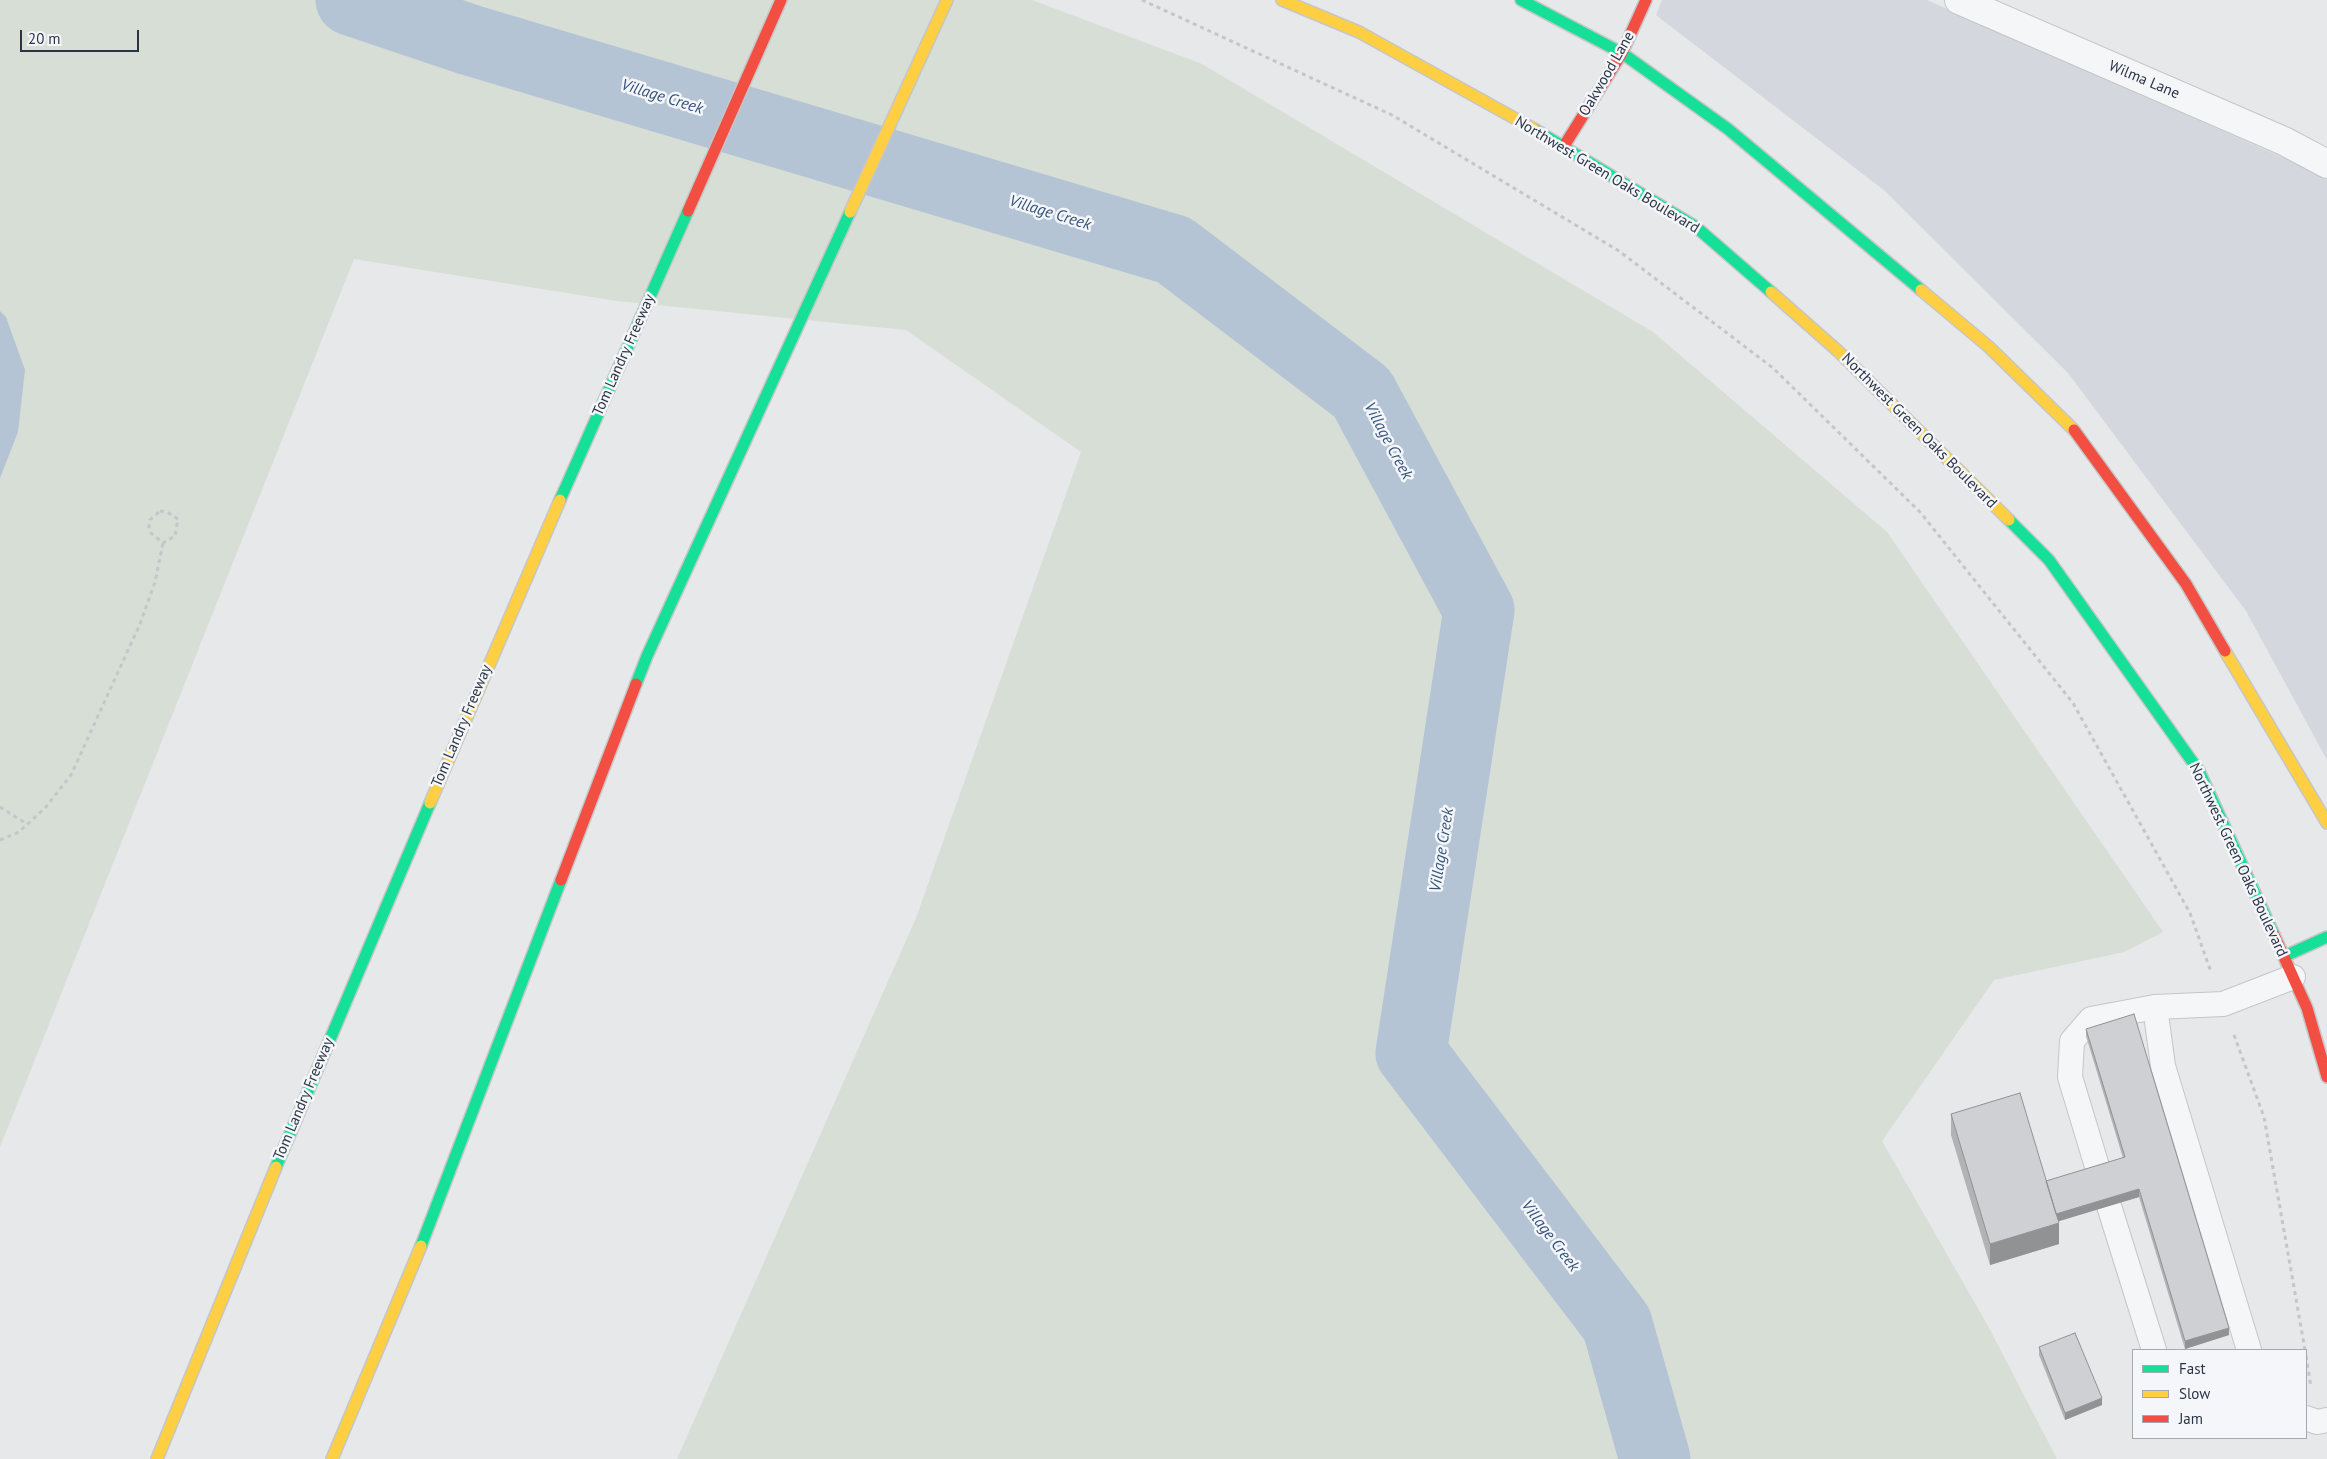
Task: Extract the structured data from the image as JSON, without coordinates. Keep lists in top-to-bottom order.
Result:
{
  "streets": {
    "main road": ["Oakwood Lane", "Northwest Green Oaks Boulevard", "Tom Landry Freeway"],
    "street": ["Wilma Lane"]
  },
  "crossings": [
    ["Oakwood Lane", "Northwest Green Oaks Boulevard"]
  ],
  "water": ["Village Creek"],
  "legend": ["Fast", "Slow", "Jam"],
  "scale_bar": "20 m"
}
